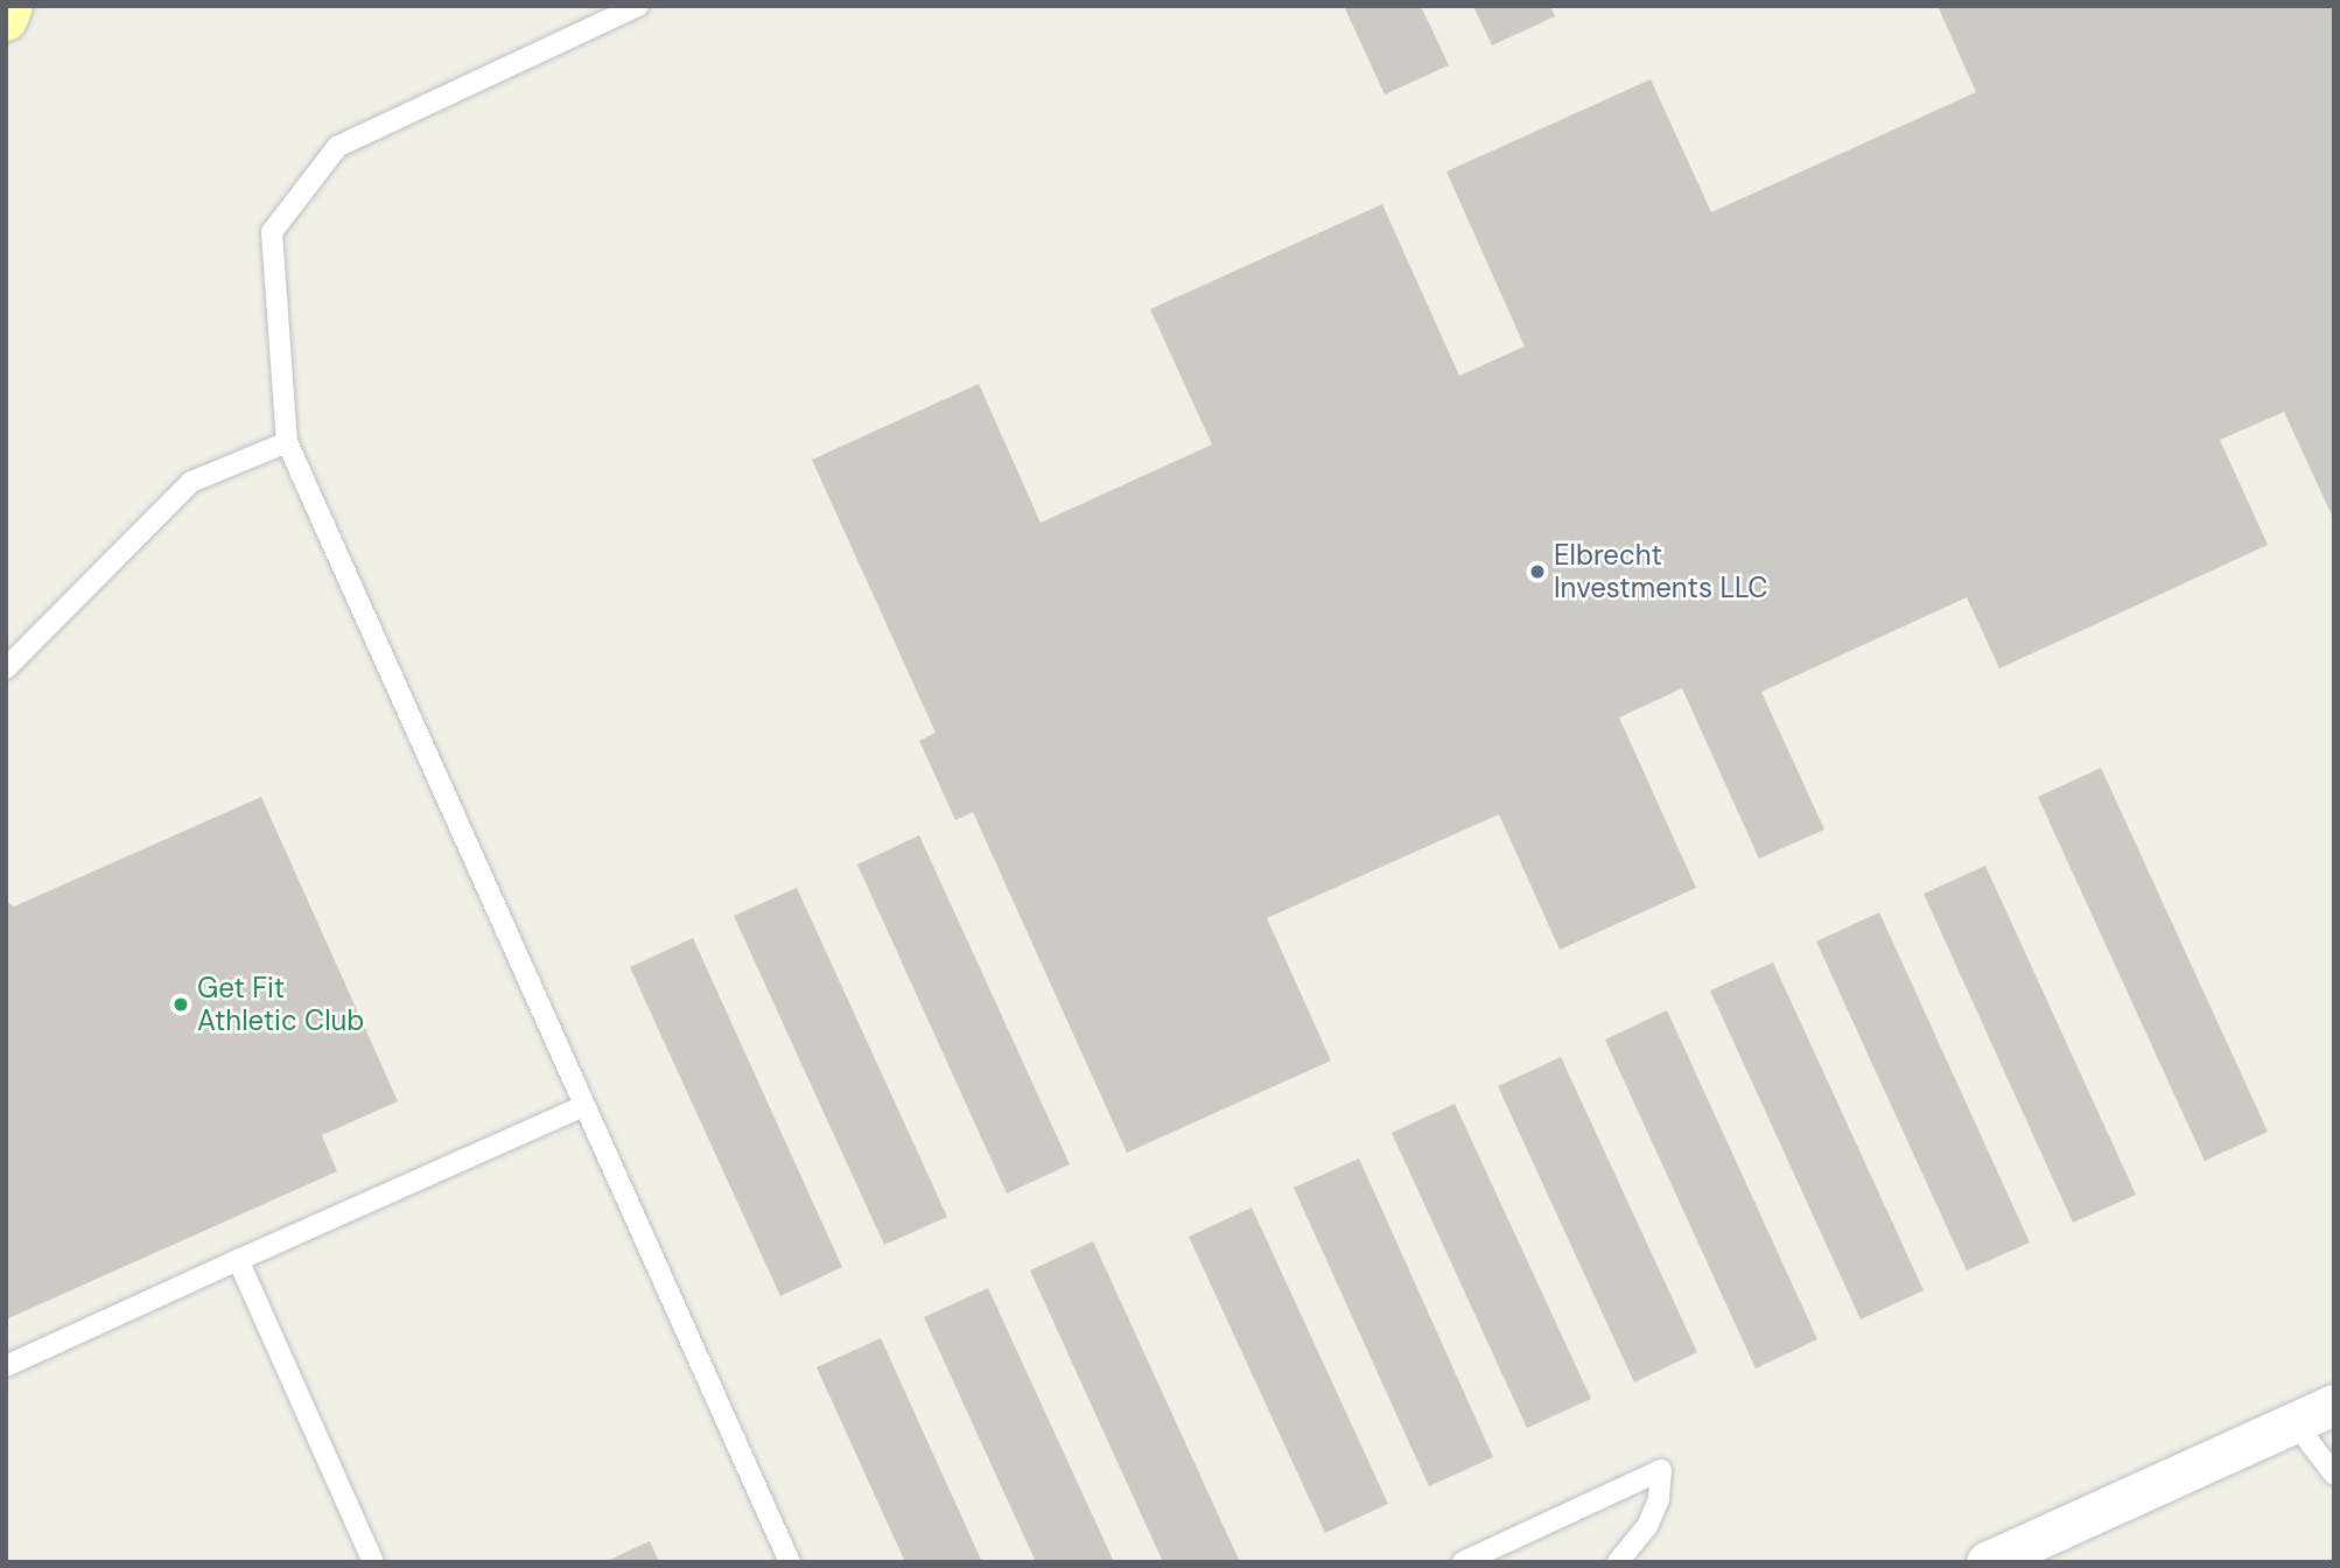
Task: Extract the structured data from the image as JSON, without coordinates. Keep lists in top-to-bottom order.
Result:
{
  "places": ["Elbrecht Investments LLC", "Get Fit Athletic Club"]
}
